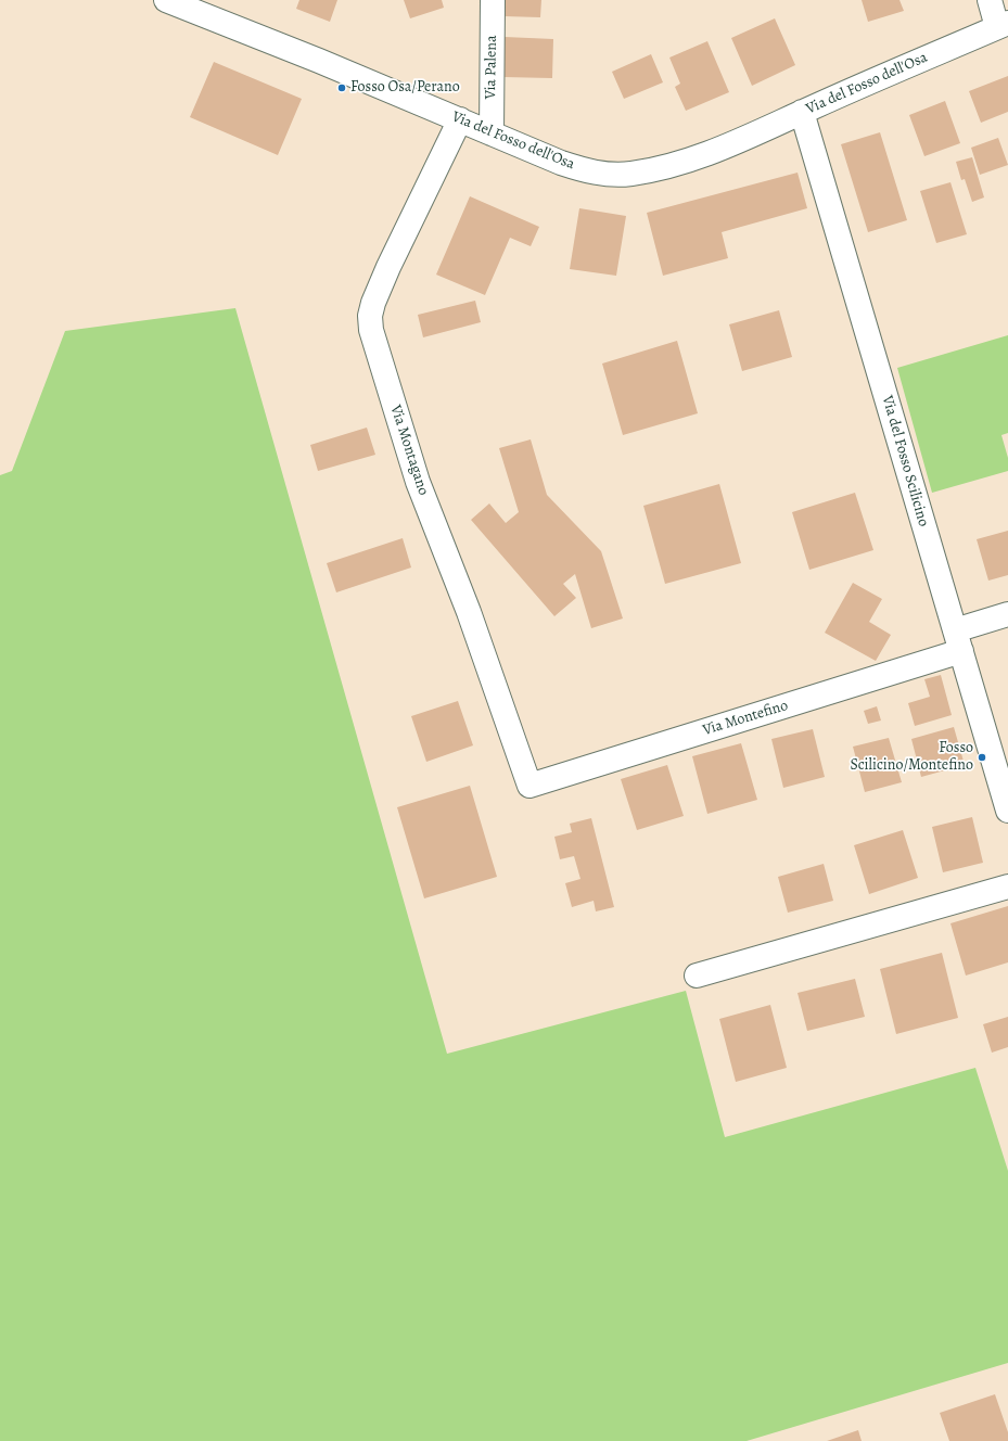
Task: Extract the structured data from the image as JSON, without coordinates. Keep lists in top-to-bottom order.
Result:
{
  "streets": {
    "street": [
      "Via Palena",
      "Via del Fosso dell'Osa",
      "Via Montagano",
      "Via del Fosso Scilicino",
      "Via Montefino"
    ]
  },
  "crossings": [
    ["Via Palena", "Via del Fosso dell'Osa"],
    ["Via del Fosso dell'Osa", "Via Montagano"],
    ["Via del Fosso dell'Osa", "Via del Fosso Scilicino"],
    ["Via Montagano", "Via Montefino"],
    ["Via del Fosso Scilicino", "Via Montefino"]
  ],
  "places": ["Fosso Osa/Perano", "Fosso Scilicino/Montefino"]
}
